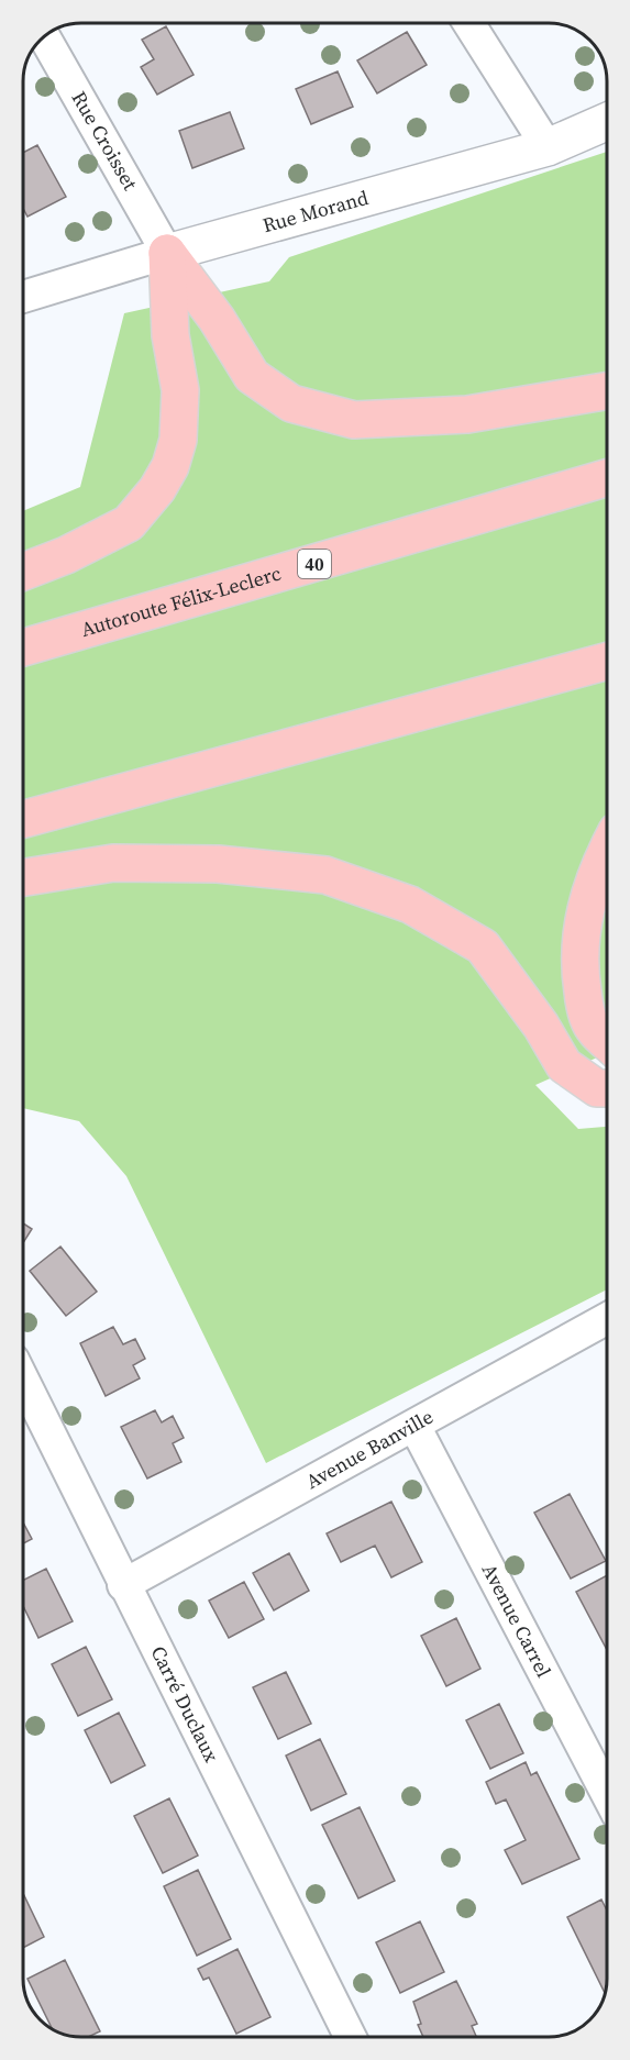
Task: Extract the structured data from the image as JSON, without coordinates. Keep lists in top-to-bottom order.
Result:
{
  "streets": {
    "highway": ["40", "Autoroute Félix-Leclerc"],
    "street": [
      "Rue Croisset",
      "Rue Morand",
      "Avenue Banville",
      "Avenue Carrel",
      "Carré Duclaux"
    ]
  },
  "crossings": [
    ["Rue Croisset", "Rue Morand"],
    ["Avenue Banville", "Avenue Carrel"],
    ["Avenue Banville", "Carré Duclaux"]
  ]
}
